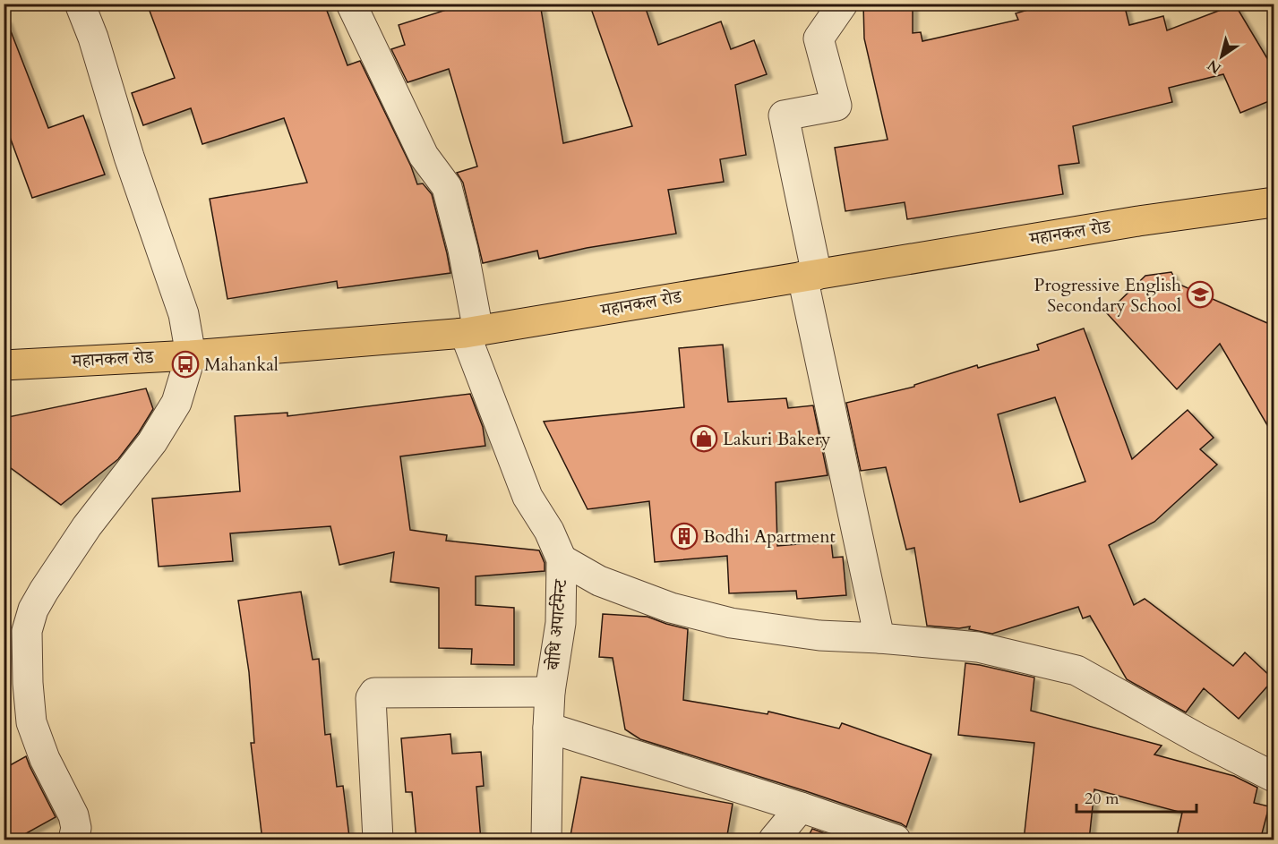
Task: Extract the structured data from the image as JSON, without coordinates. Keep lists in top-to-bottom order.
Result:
{
  "streets": {
    "main road": ["महानकल रोड"],
    "street": ["बोधि अपार्टमेन्ट"]
  },
  "crossings": [
    ["महानकल रोड", "बोधि अपार्टमेन्ट"]
  ],
  "places": {
    "school or university": ["Progressive English Secondary School"],
    "bus stop": ["Mahankal"],
    "shop": ["Lakuri Bakery"],
    "building": ["Bodhi Apartment"]
  },
  "scale_bar": "20 m",
  "north": "bottom left"
}
